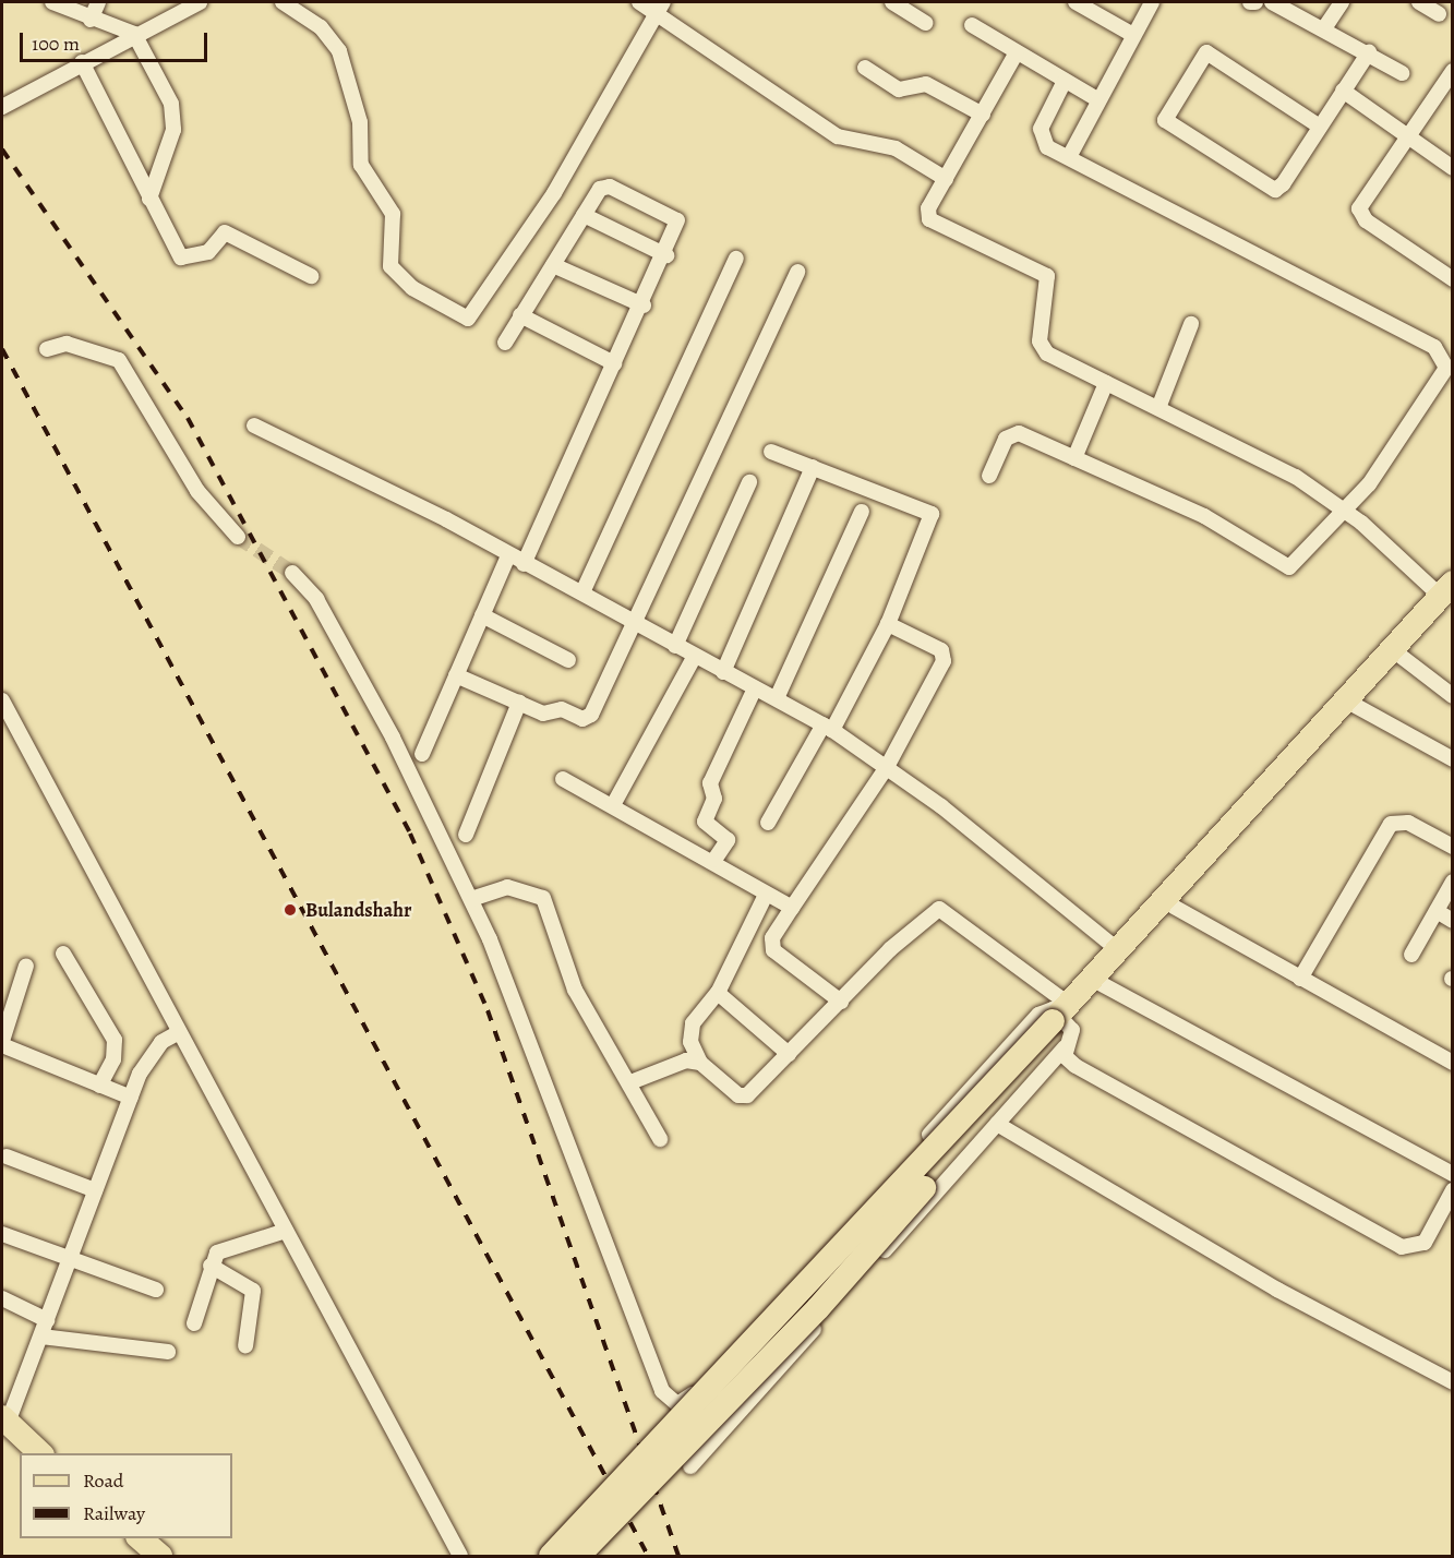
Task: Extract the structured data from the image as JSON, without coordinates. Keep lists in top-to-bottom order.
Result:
{
  "places": ["Bulandshahr"],
  "legend": ["Road", "Railway"],
  "scale_bar": "100 m"
}
